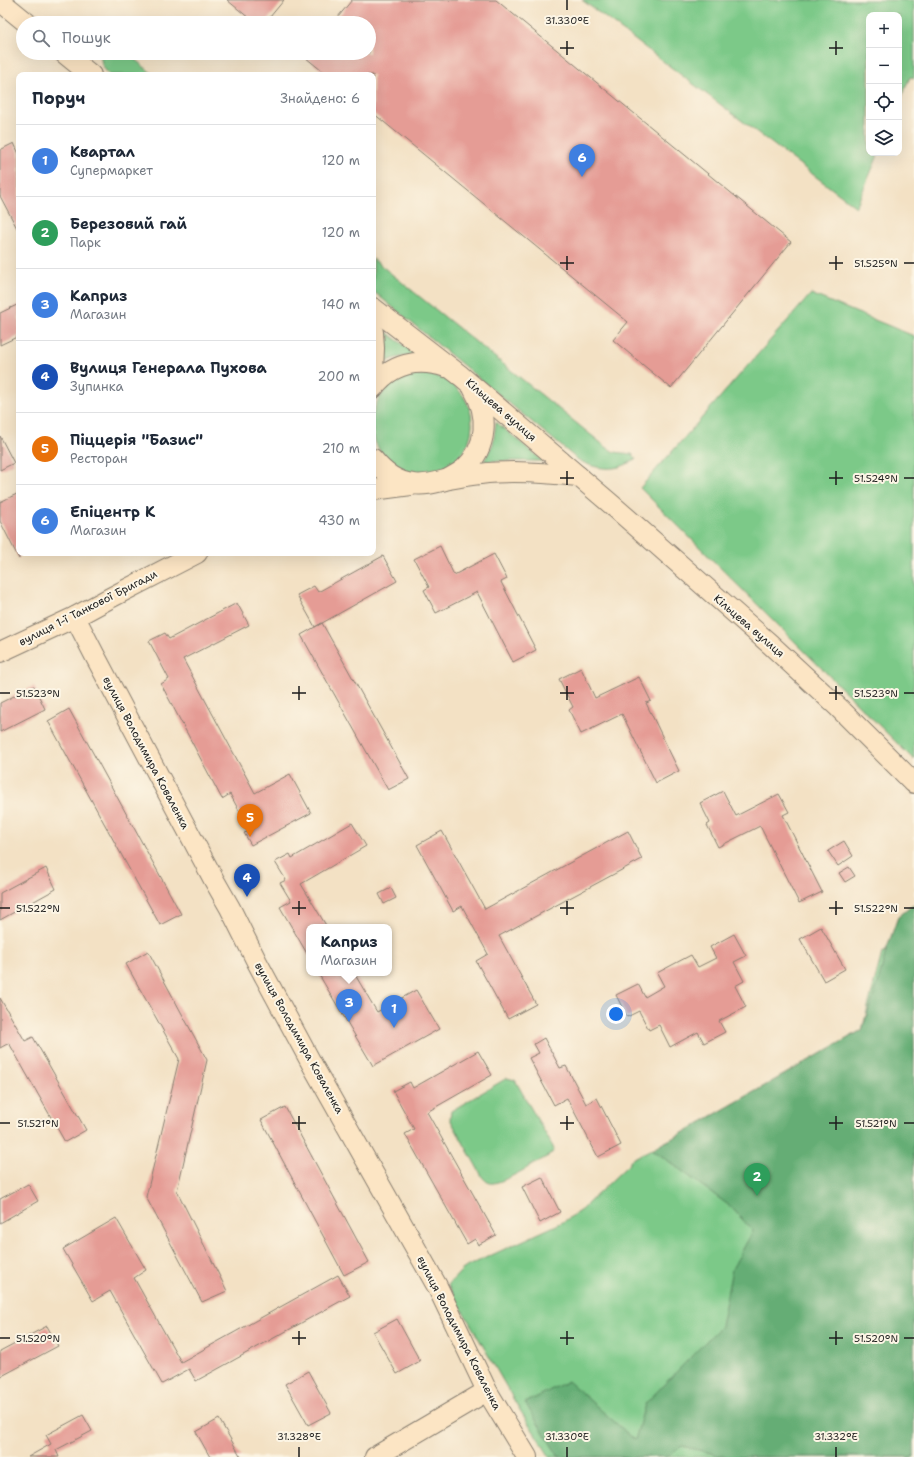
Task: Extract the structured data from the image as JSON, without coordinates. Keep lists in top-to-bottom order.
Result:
{
  "streets": {
    "main road": ["Кільцева вулиця", "вулиця 1-ї Танкової Бригади", "вулиця Володимира Коваленка"]
  },
  "crossings": [
    ["вулиця 1-ї Танкової Бригади", "вулиця Володимира Коваленка"]
  ],
  "page": {
    "map_buttons": ["+", "−"],
    "search": "Пошук",
    "heading": ["Поруч", "Знайдено: 6"],
    "list": [
      {
        "mark": "1",
        "name": "Квартал",
        "note": "Супермаркет",
        "value": "120 m"
      },
      {
        "mark": "2",
        "name": "Березовий гай",
        "note": "Парк",
        "value": "120 m"
      },
      {
        "mark": "3",
        "name": "Каприз",
        "note": "Магазин",
        "value": "140 m"
      },
      {
        "mark": "4",
        "name": "Вулиця Генерала Пухова",
        "note": "Зупинка",
        "value": "200 m"
      },
      {
        "mark": "5",
        "name": "Піццерія \"Базис\"",
        "note": "Ресторан",
        "value": "210 m"
      },
      {
        "mark": "6",
        "name": "Епіцентр К",
        "note": "Магазин",
        "value": "430 m"
      }
    ],
    "pins": [
      "6",
      "5",
      "4",
      "3",
      "1",
      "2"
    ],
    "popup": ["Каприз", "Магазин"]
  },
  "coordinates": [
    "31.330°E",
    "51.525°N",
    "51.524°N",
    "51.523°N",
    "51.522°N",
    "51.521°N",
    "51.520°N",
    "31.328°E",
    "31.332°E"
  ]
}
